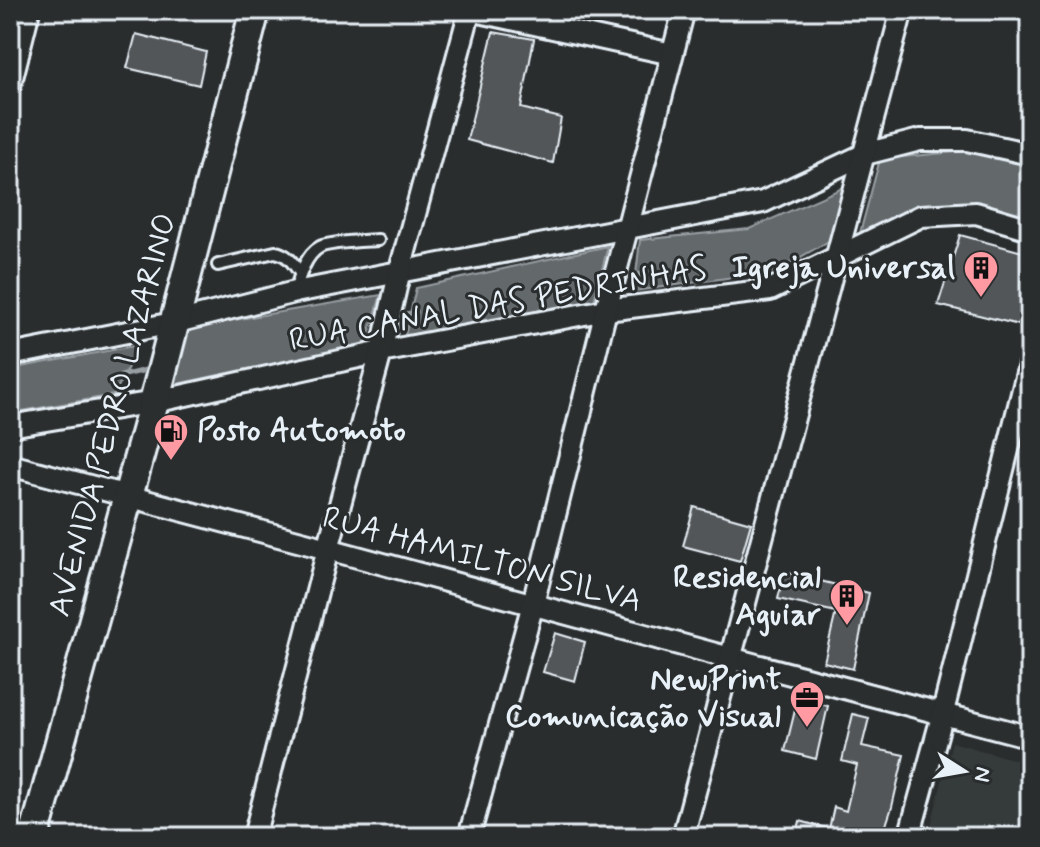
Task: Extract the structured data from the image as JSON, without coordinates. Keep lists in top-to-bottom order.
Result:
{
  "streets": {
    "main road": ["AVENIDA PEDRO LAZARINO"],
    "street": ["RUA CANAL DAS PEDRINHAS", "RUA HAMILTON SILVA"]
  },
  "crossings": [
    ["RUA CANAL DAS PEDRINHAS", "AVENIDA PEDRO LAZARINO"],
    ["AVENIDA PEDRO LAZARINO", "RUA HAMILTON SILVA"]
  ],
  "places": {
    "building": ["Igreja Universal", "Residencial Aguiar"],
    "fuel station": ["Posto Automoto"],
    "office": ["NewPrint Comunicação Visual"]
  },
  "north": "right"
}
